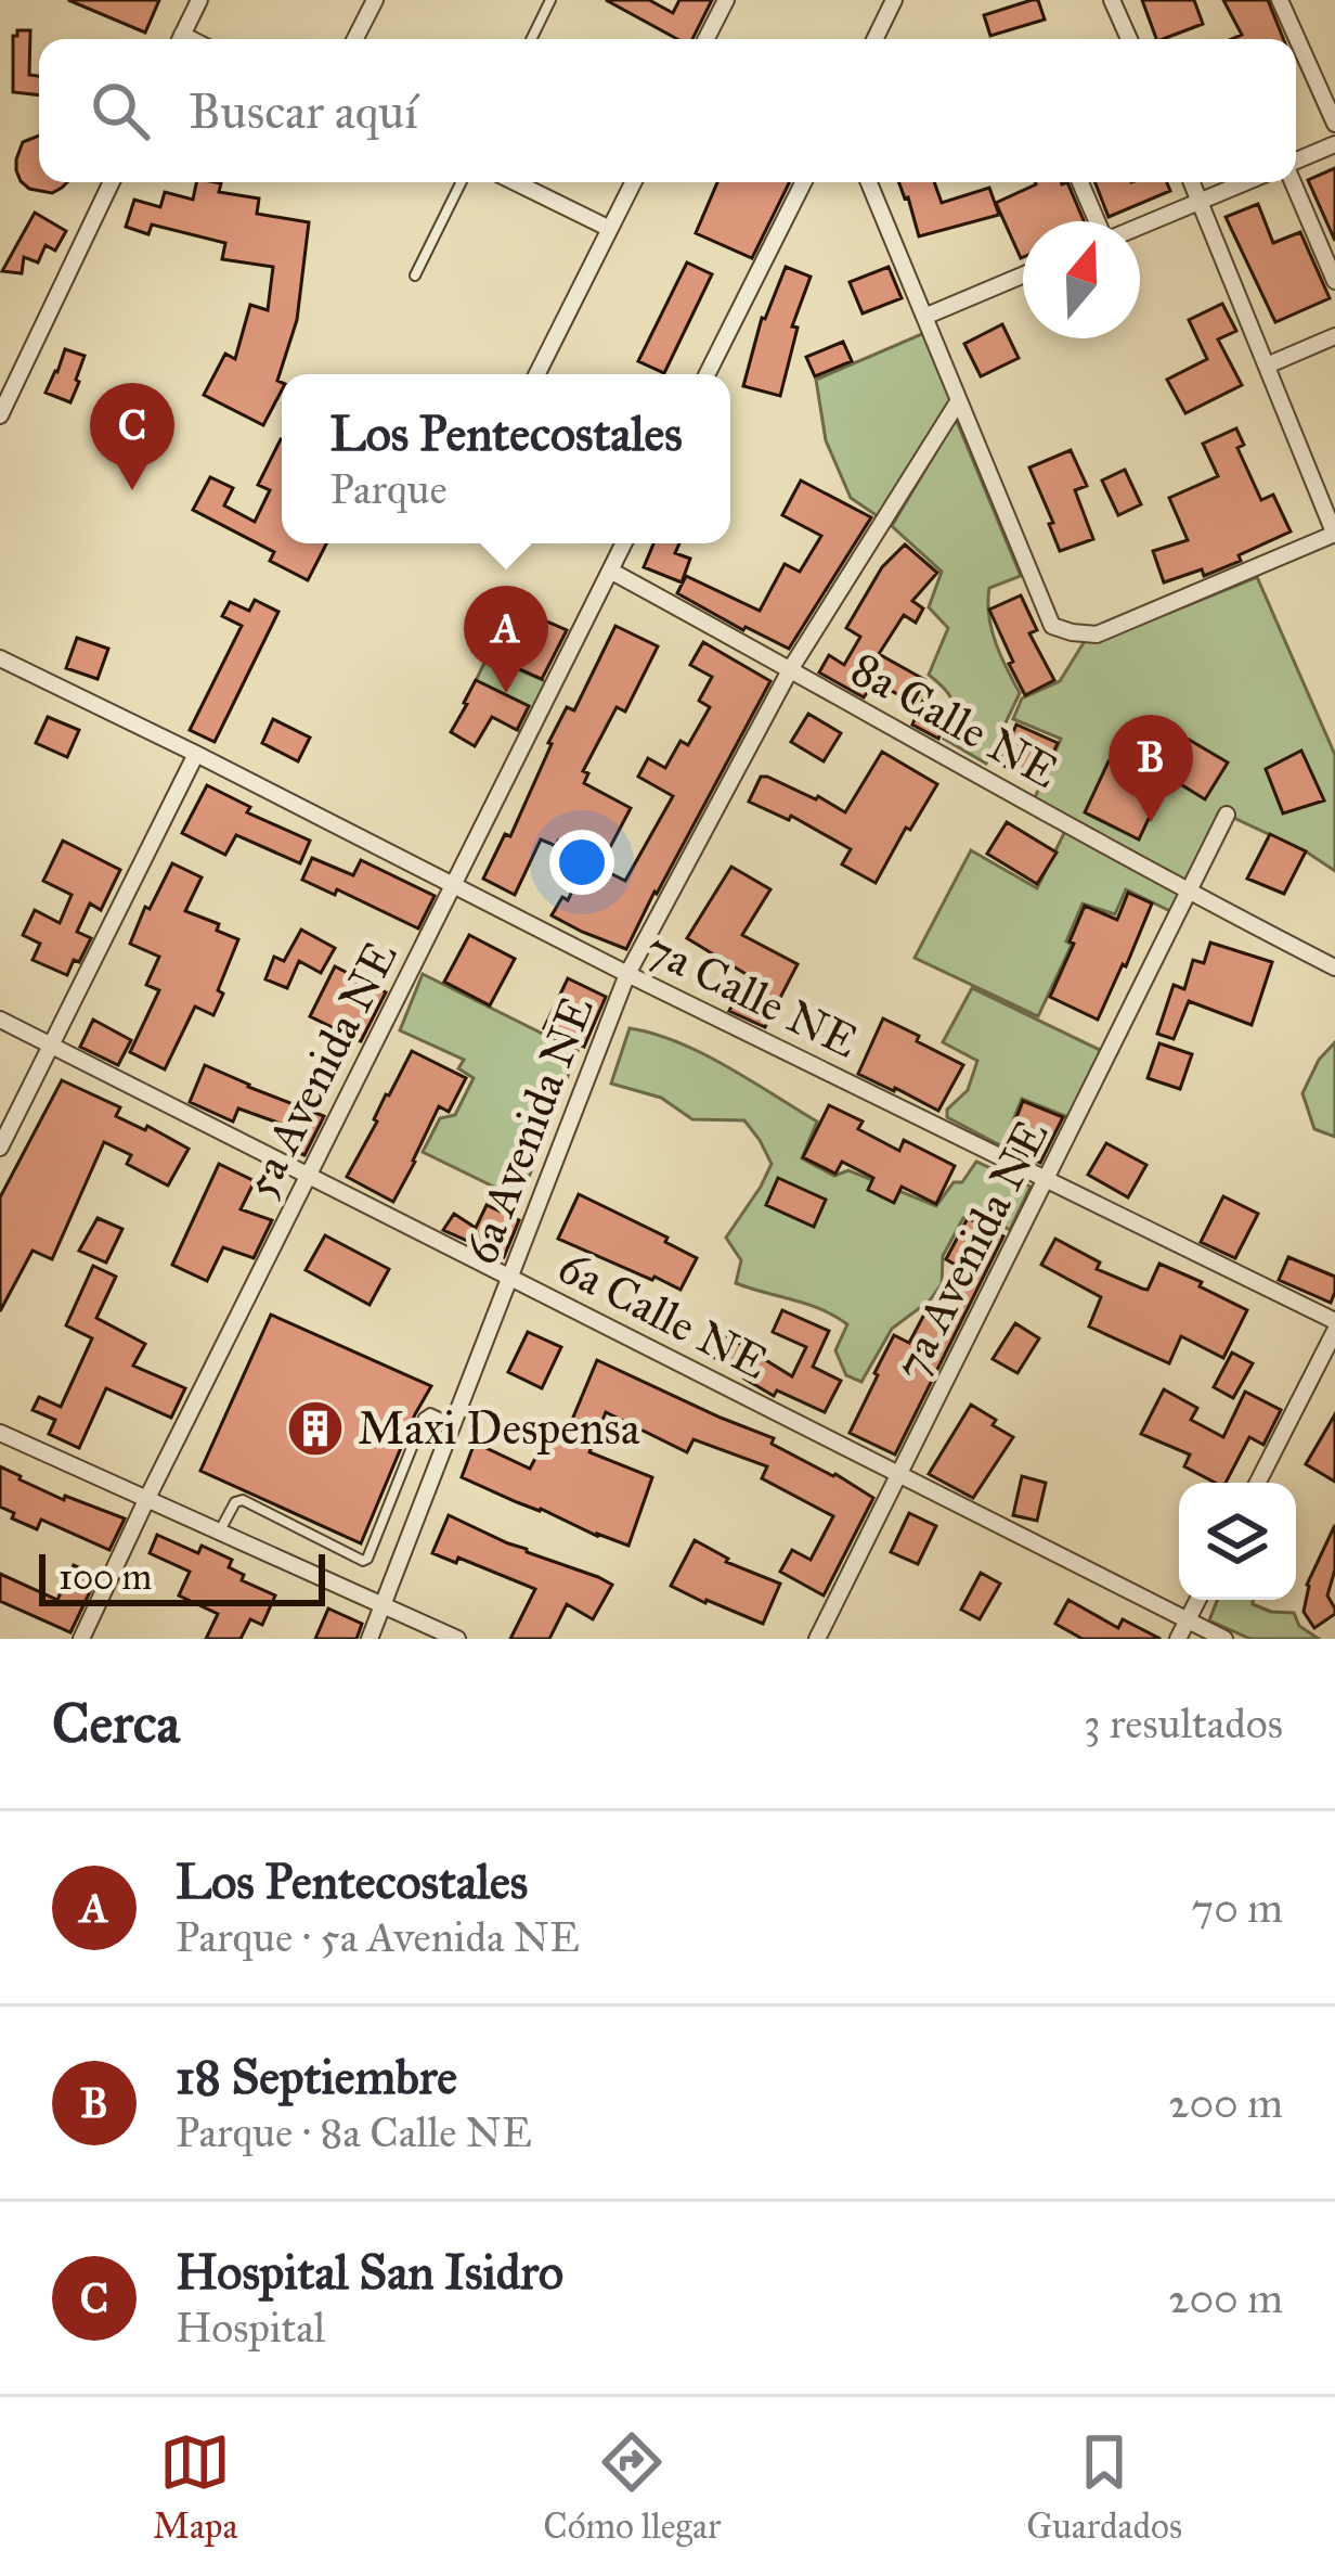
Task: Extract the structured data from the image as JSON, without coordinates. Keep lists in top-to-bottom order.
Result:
{
  "streets": {
    "street": [
      "8a Calle NE",
      "7a Calle NE",
      "5a Avenida NE",
      "6a Avenida NE",
      "7a Avenida NE",
      "6a Calle NE"
    ]
  },
  "crossings": [
    ["8a Calle NE", "5a Avenida NE"],
    ["8a Calle NE", "6a Avenida NE"],
    ["8a Calle NE", "7a Avenida NE"],
    ["7a Calle NE", "5a Avenida NE"],
    ["7a Calle NE", "6a Avenida NE"],
    ["7a Calle NE", "7a Avenida NE"],
    ["5a Avenida NE", "6a Calle NE"],
    ["6a Avenida NE", "6a Calle NE"],
    ["7a Avenida NE", "6a Calle NE"]
  ],
  "places": {
    "building": ["Maxi Despensa"]
  },
  "scale_bar": "100 m",
  "north": "top",
  "page": {
    "search": "Buscar aquí",
    "popup": ["Los Pentecostales", "Parque"],
    "pins": ["C", "A", "B"],
    "scale": "100 m",
    "heading": ["Cerca", "3 resultados"],
    "list": [
      {
        "mark": "A",
        "name": "Los Pentecostales",
        "note": "Parque · 5a Avenida NE",
        "value": "70 m"
      },
      {
        "mark": "B",
        "name": "18 Septiembre",
        "note": "Parque · 8a Calle NE",
        "value": "200 m"
      },
      {
        "mark": "C",
        "name": "Hospital San Isidro",
        "note": "Hospital",
        "value": "200 m"
      }
    ],
    "nav": ["Mapa", "Cómo llegar", "Guardados"]
  }
}
